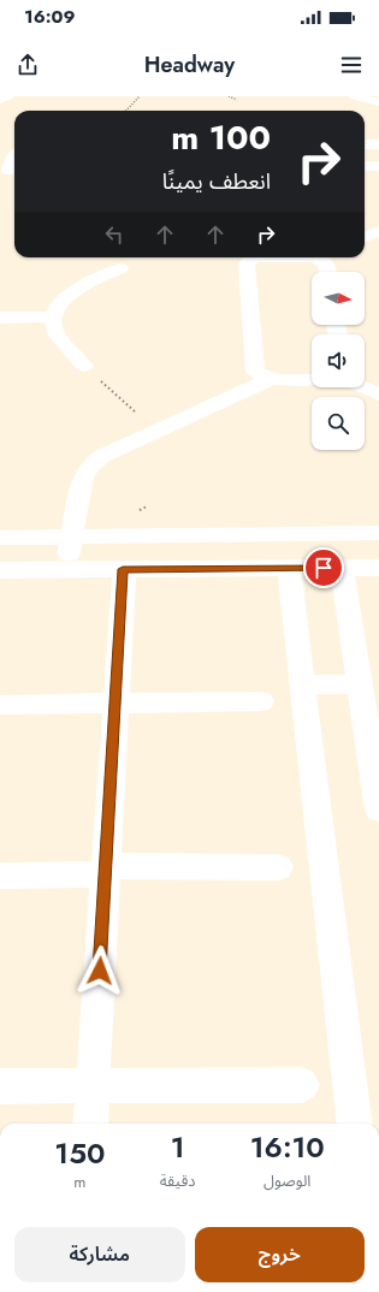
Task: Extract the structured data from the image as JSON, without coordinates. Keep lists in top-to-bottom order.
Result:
{
  "north": "right",
  "page": {
    "status": "16:09",
    "header": "Headway",
    "turn": ["100 m", "انعطف يمينًا"],
    "eta": [
      "16:10",
      "الوصول",
      "1",
      "دقيقة",
      "150",
      "m"
    ],
    "buttons": ["خروج", "مشاركة"]
  }
}
